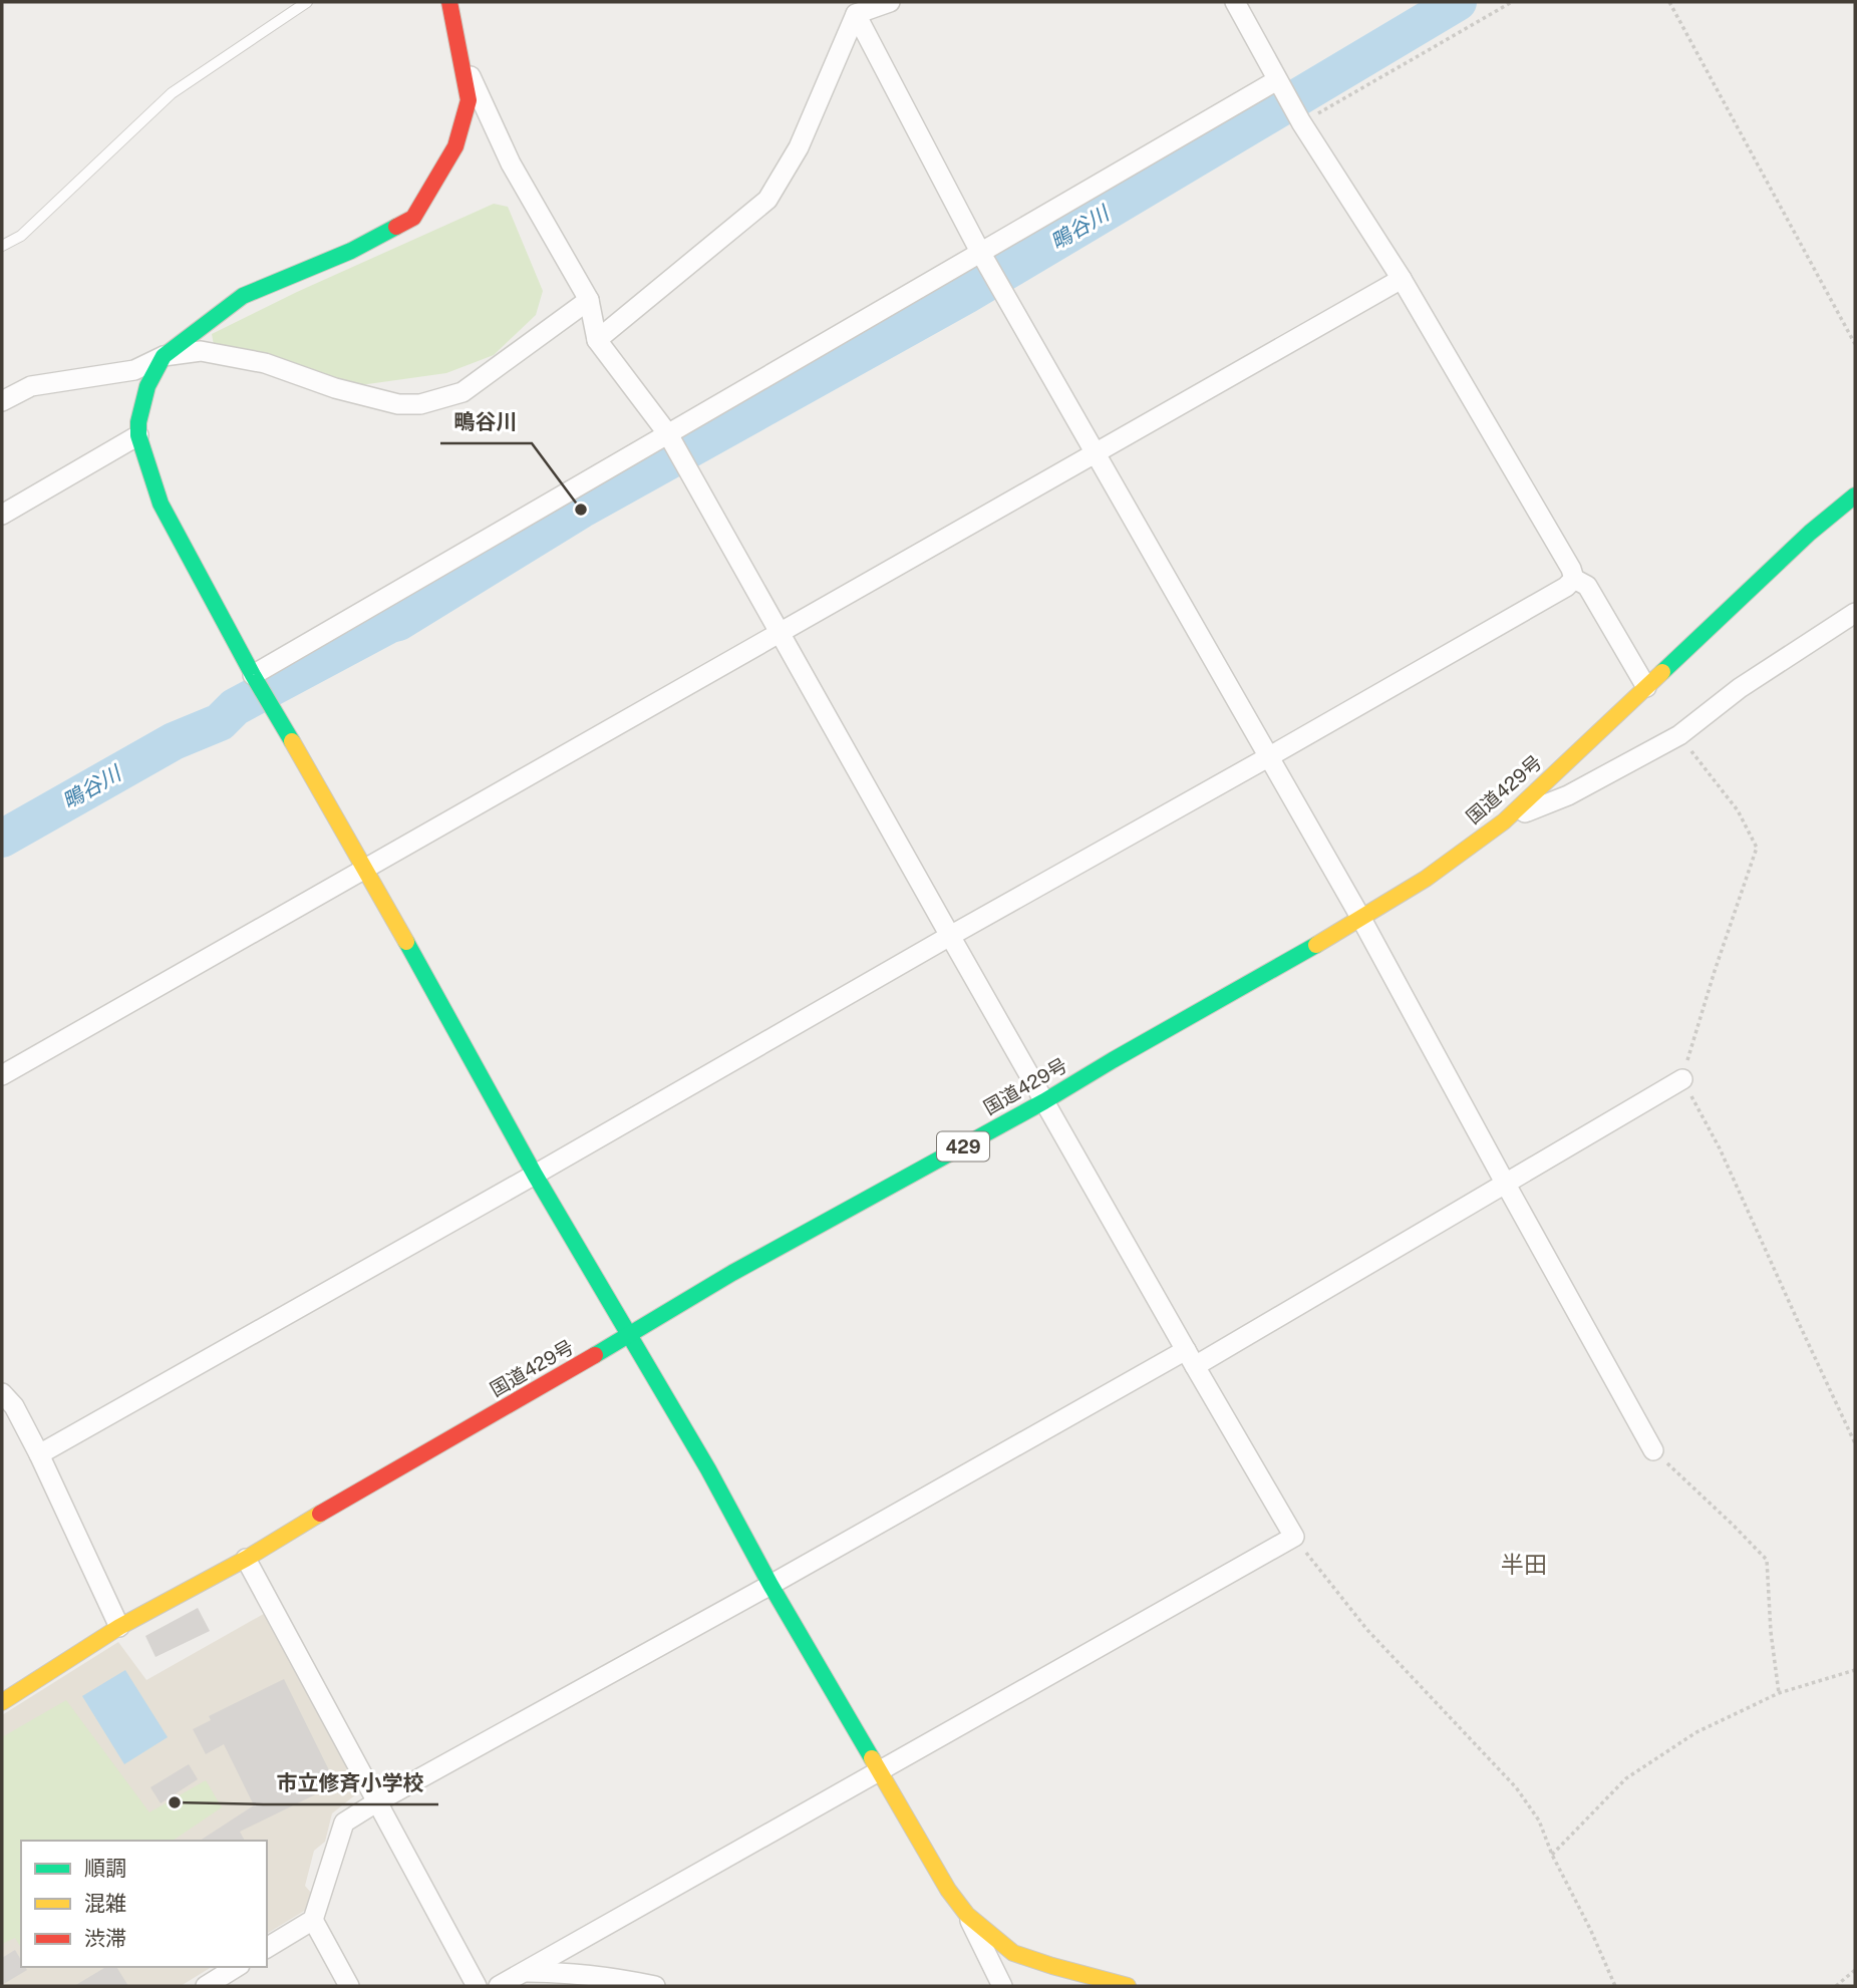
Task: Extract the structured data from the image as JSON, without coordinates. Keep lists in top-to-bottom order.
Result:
{
  "streets": {
    "main road": ["国道429号", "429"]
  },
  "districts": ["半田"],
  "water": ["鴫谷川"],
  "places": ["鴫谷川", "市立修斉小学校"],
  "legend": ["順調", "混雑", "渋滞"]
}
